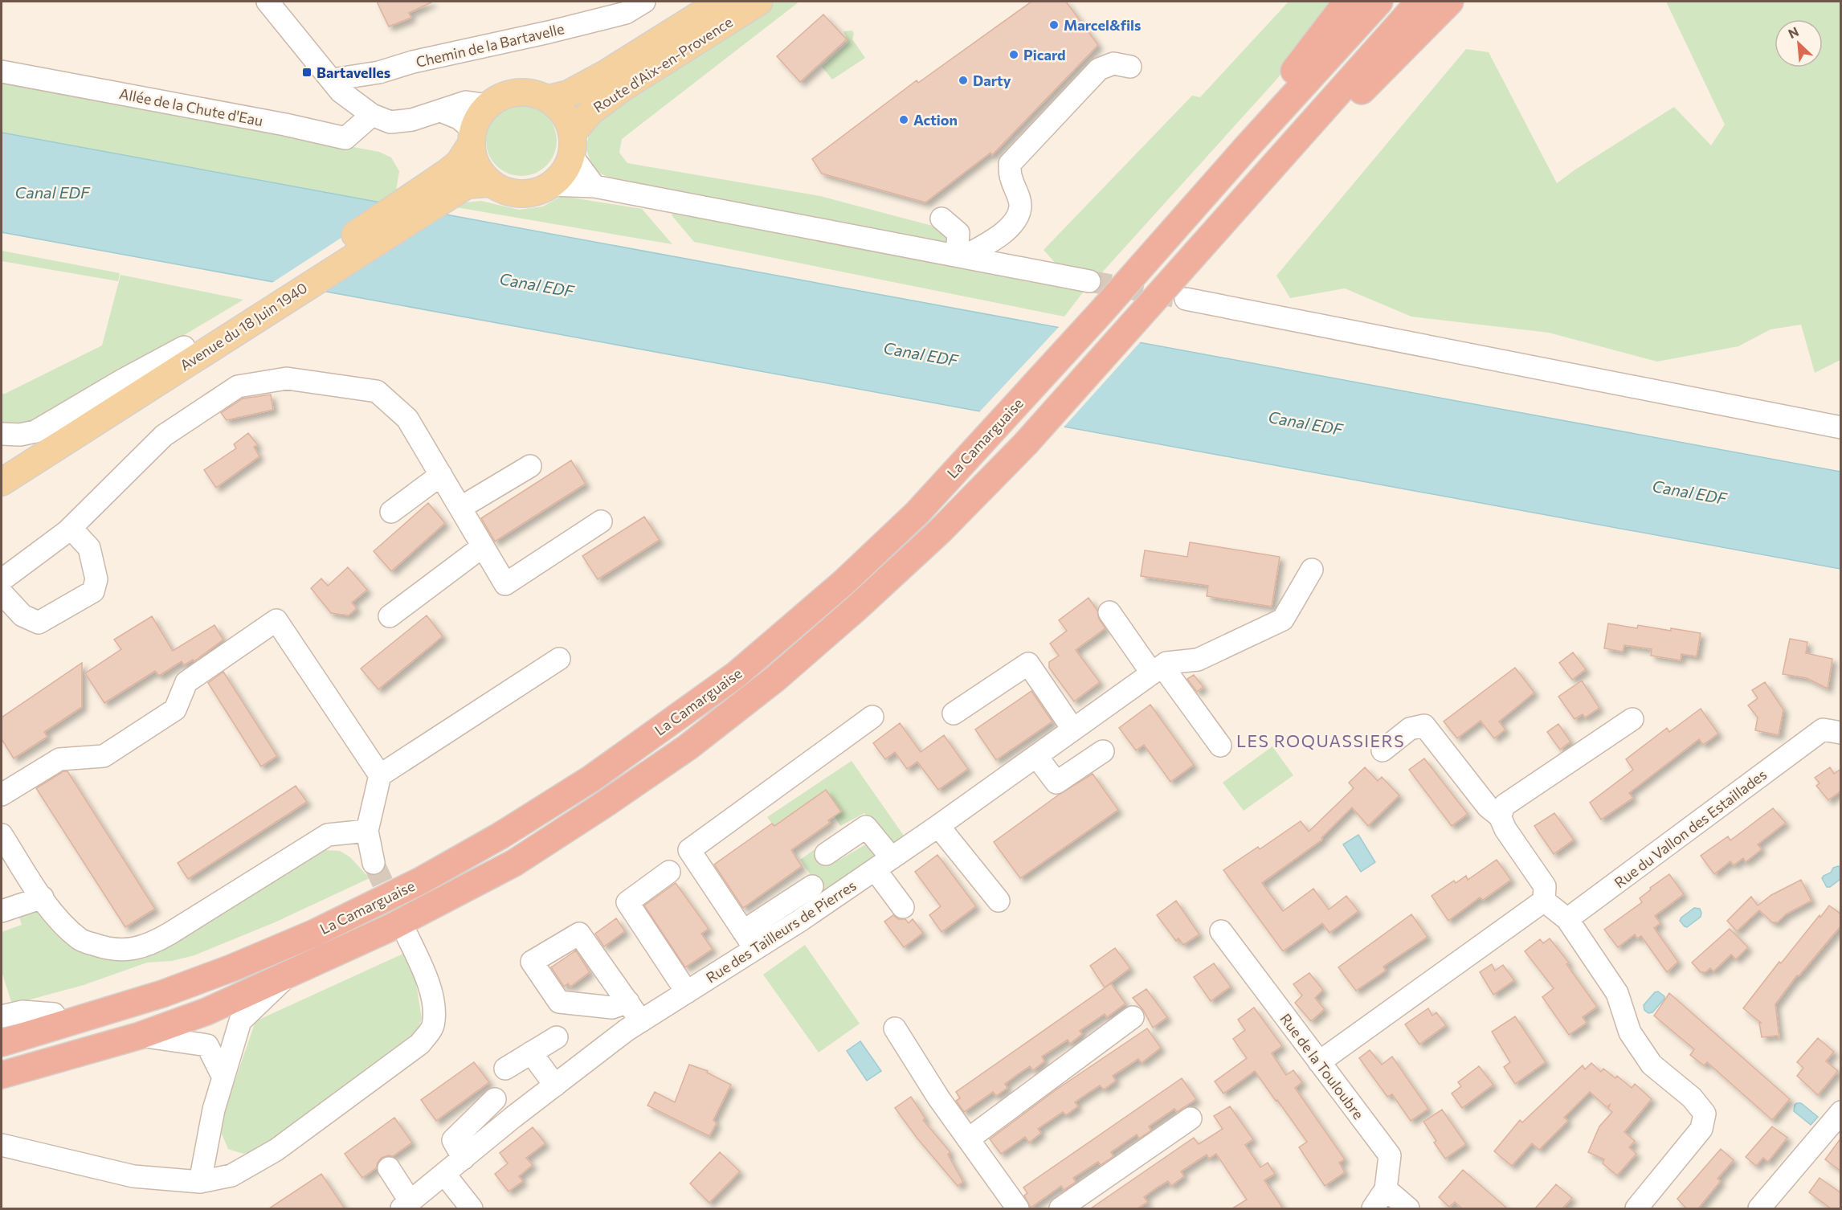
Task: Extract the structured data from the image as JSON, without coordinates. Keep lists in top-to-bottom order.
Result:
{
  "streets": {
    "highway": ["La Camarguaise"],
    "main road": ["Route d'Aix-en-Provence", "Avenue du 18 Juin 1940"],
    "street": [
      "Chemin de la Bartavelle",
      "Allée de la Chute d'Eau",
      "Rue du Vallon des Estaillades",
      "Rue des Tailleurs de Pierres",
      "Rue de la Touloubre"
    ]
  },
  "crossings": [
    ["Route d'Aix-en-Provence", "Avenue du 18 Juin 1940"]
  ],
  "districts": ["LES ROQUASSIERS"],
  "water": ["Canal EDF"],
  "places": {
    "other": [
      "Marcel&fils",
      "Picard",
      "Darty",
      "Action"
    ],
    "transit": ["Bartavelles"]
  },
  "north": "top left"
}
